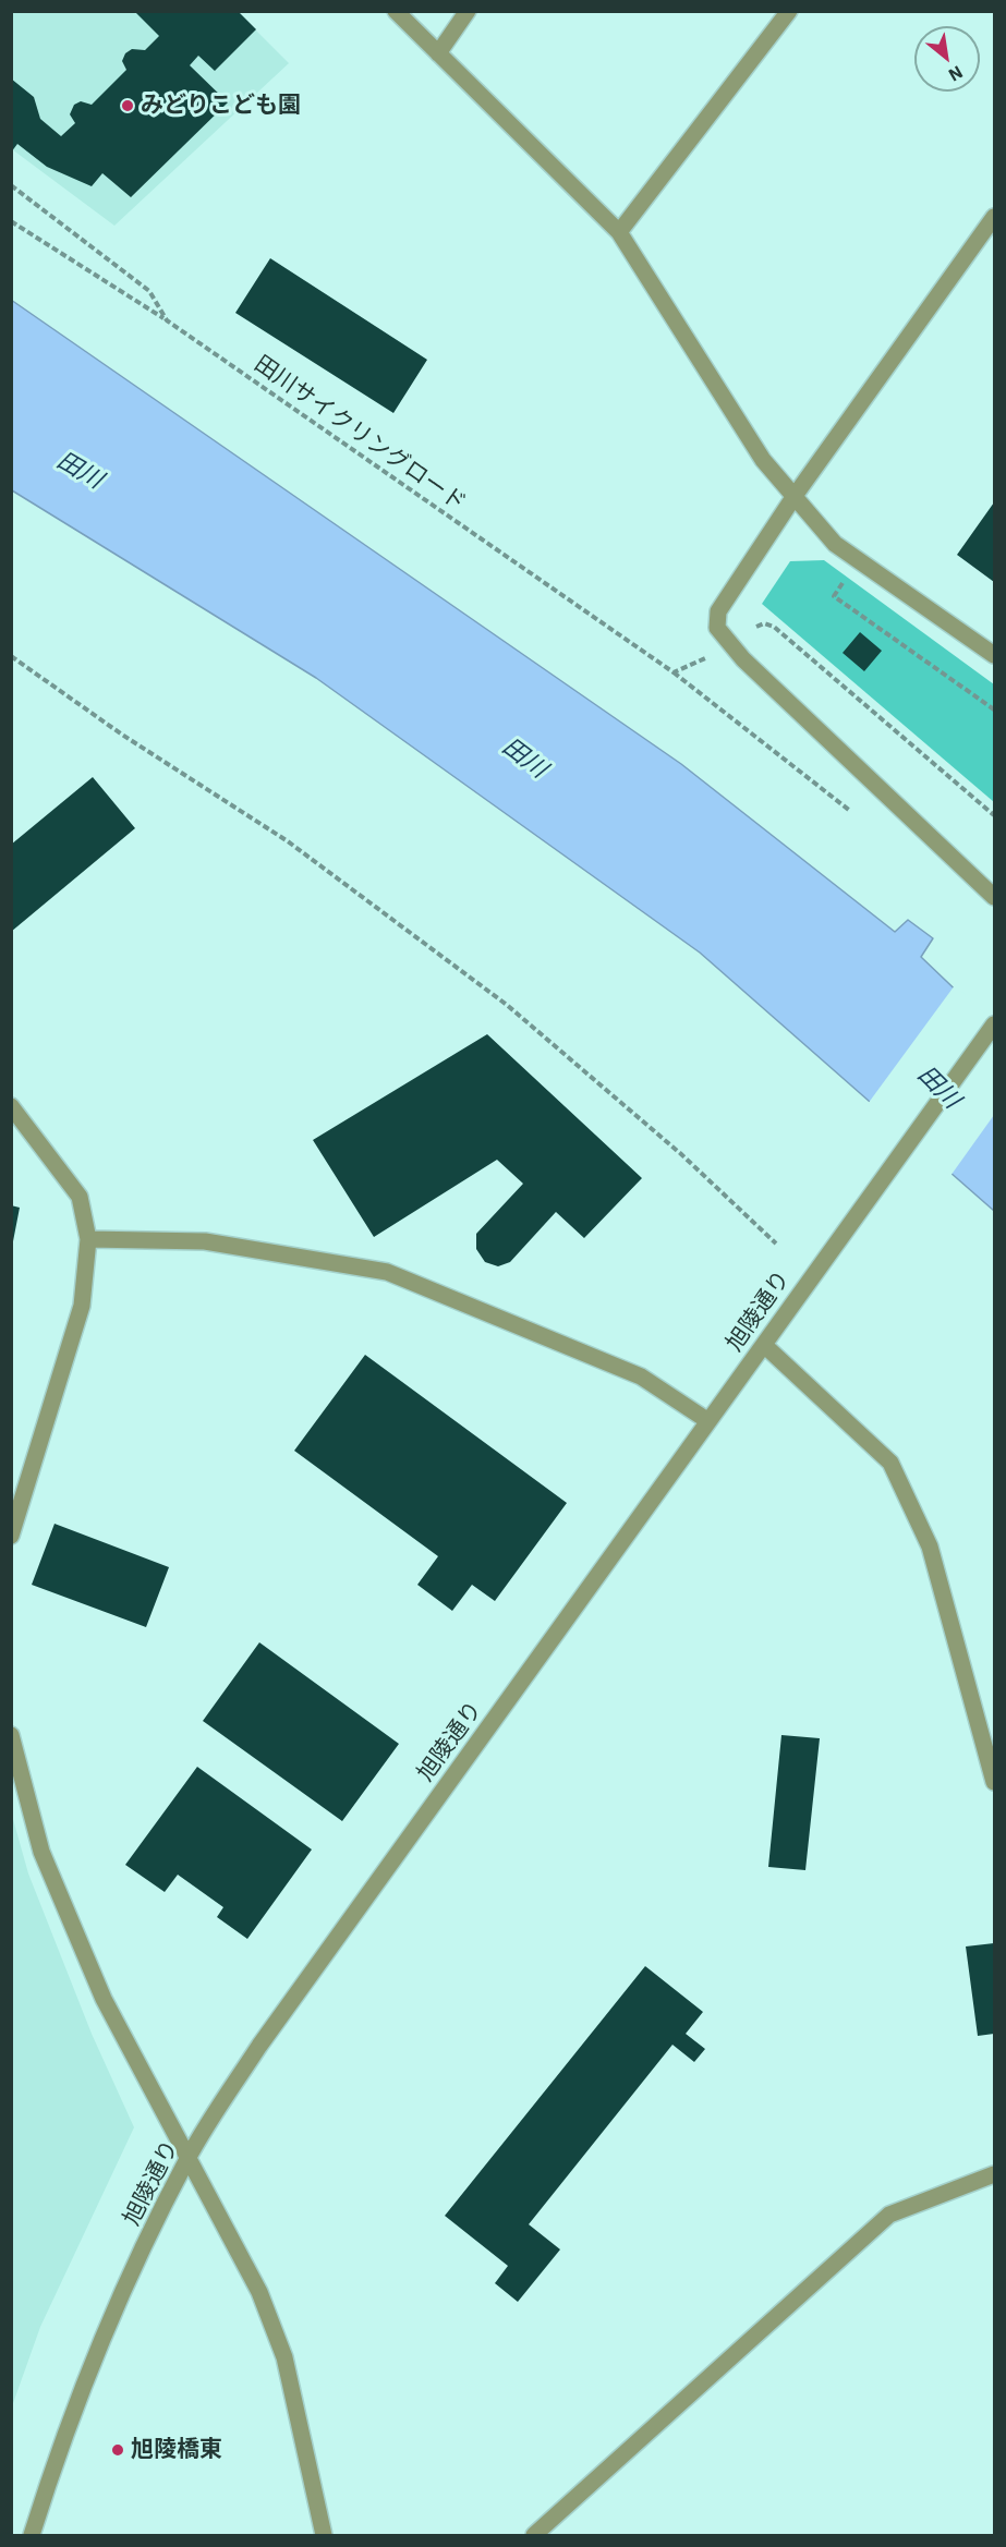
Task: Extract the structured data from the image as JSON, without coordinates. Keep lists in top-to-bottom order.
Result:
{
  "streets": {
    "street": ["旭陵通り"],
    "path": ["田川サイクリングロード"]
  },
  "water": ["田川"],
  "places": ["みどりこども園", "旭陵橋東"],
  "north": "bottom right"
}
